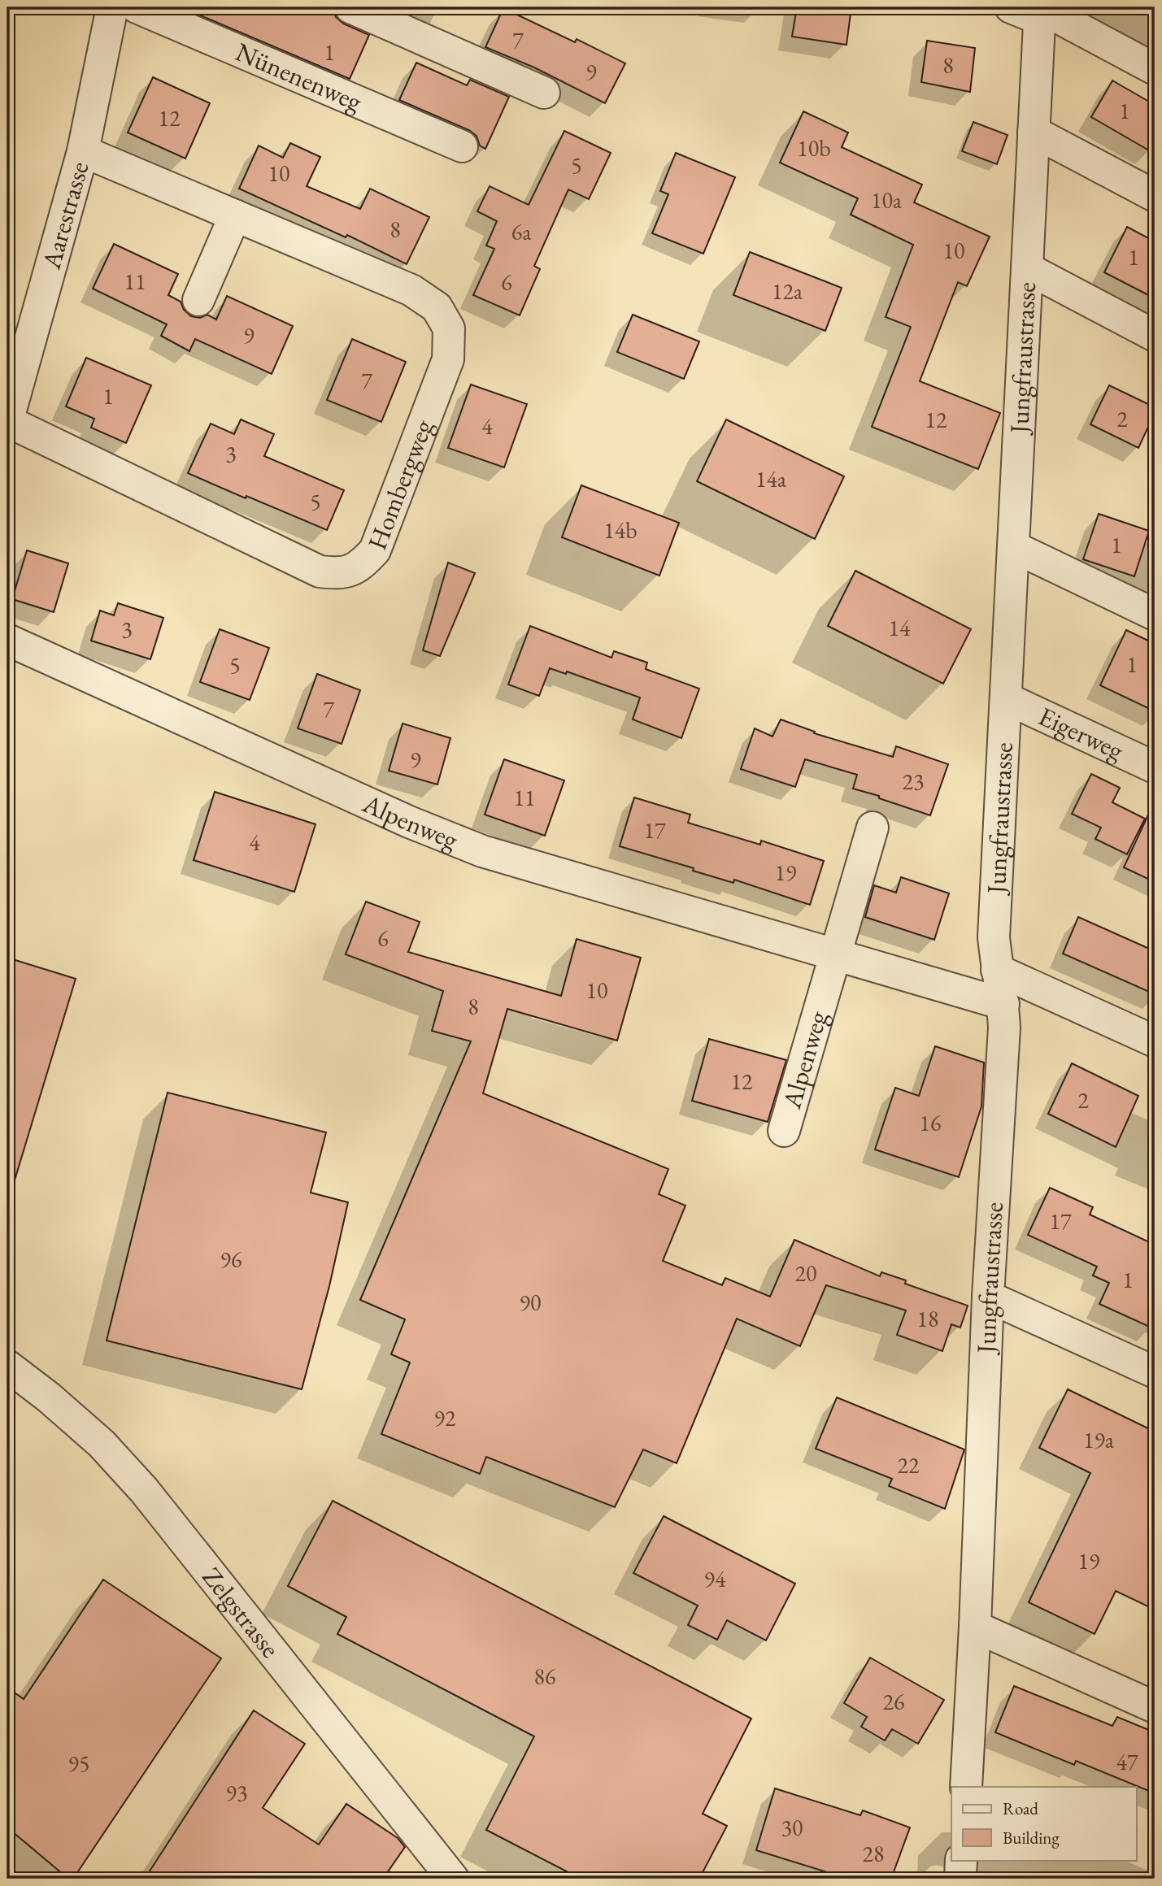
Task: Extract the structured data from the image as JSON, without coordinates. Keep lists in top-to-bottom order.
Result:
{
  "streets": {
    "street": [
      "Nünenenweg",
      "Aarestrasse",
      "Jungfraustrasse",
      "Hombergweg",
      "Eigerweg",
      "Alpenweg",
      "Zelgstrasse"
    ]
  },
  "crossings": [
    ["Aarestrasse", "Hombergweg"],
    ["Jungfraustrasse", "Eigerweg"],
    ["Jungfraustrasse", "Alpenweg"]
  ],
  "house_numbers": [
    "7",
    "1",
    "8",
    "9",
    "1",
    "12",
    "10b",
    "5",
    "10",
    "10a",
    "8",
    "6a",
    "10",
    "1",
    "11",
    "6",
    "12a",
    "9",
    "7",
    "1",
    "2",
    "12",
    "4",
    "3",
    "14a",
    "5",
    "14b",
    "1",
    "14",
    "3",
    "1",
    "5",
    "7",
    "9",
    "23",
    "11",
    "17",
    "4",
    "19",
    "6",
    "10",
    "8",
    "12",
    "2",
    "16",
    "17",
    "96",
    "20",
    "1",
    "90",
    "18",
    "92",
    "19a",
    "22",
    "19",
    "94",
    "86",
    "26",
    "47",
    "95",
    "93",
    "30",
    "28"
  ],
  "legend": ["Road", "Building"]
}
